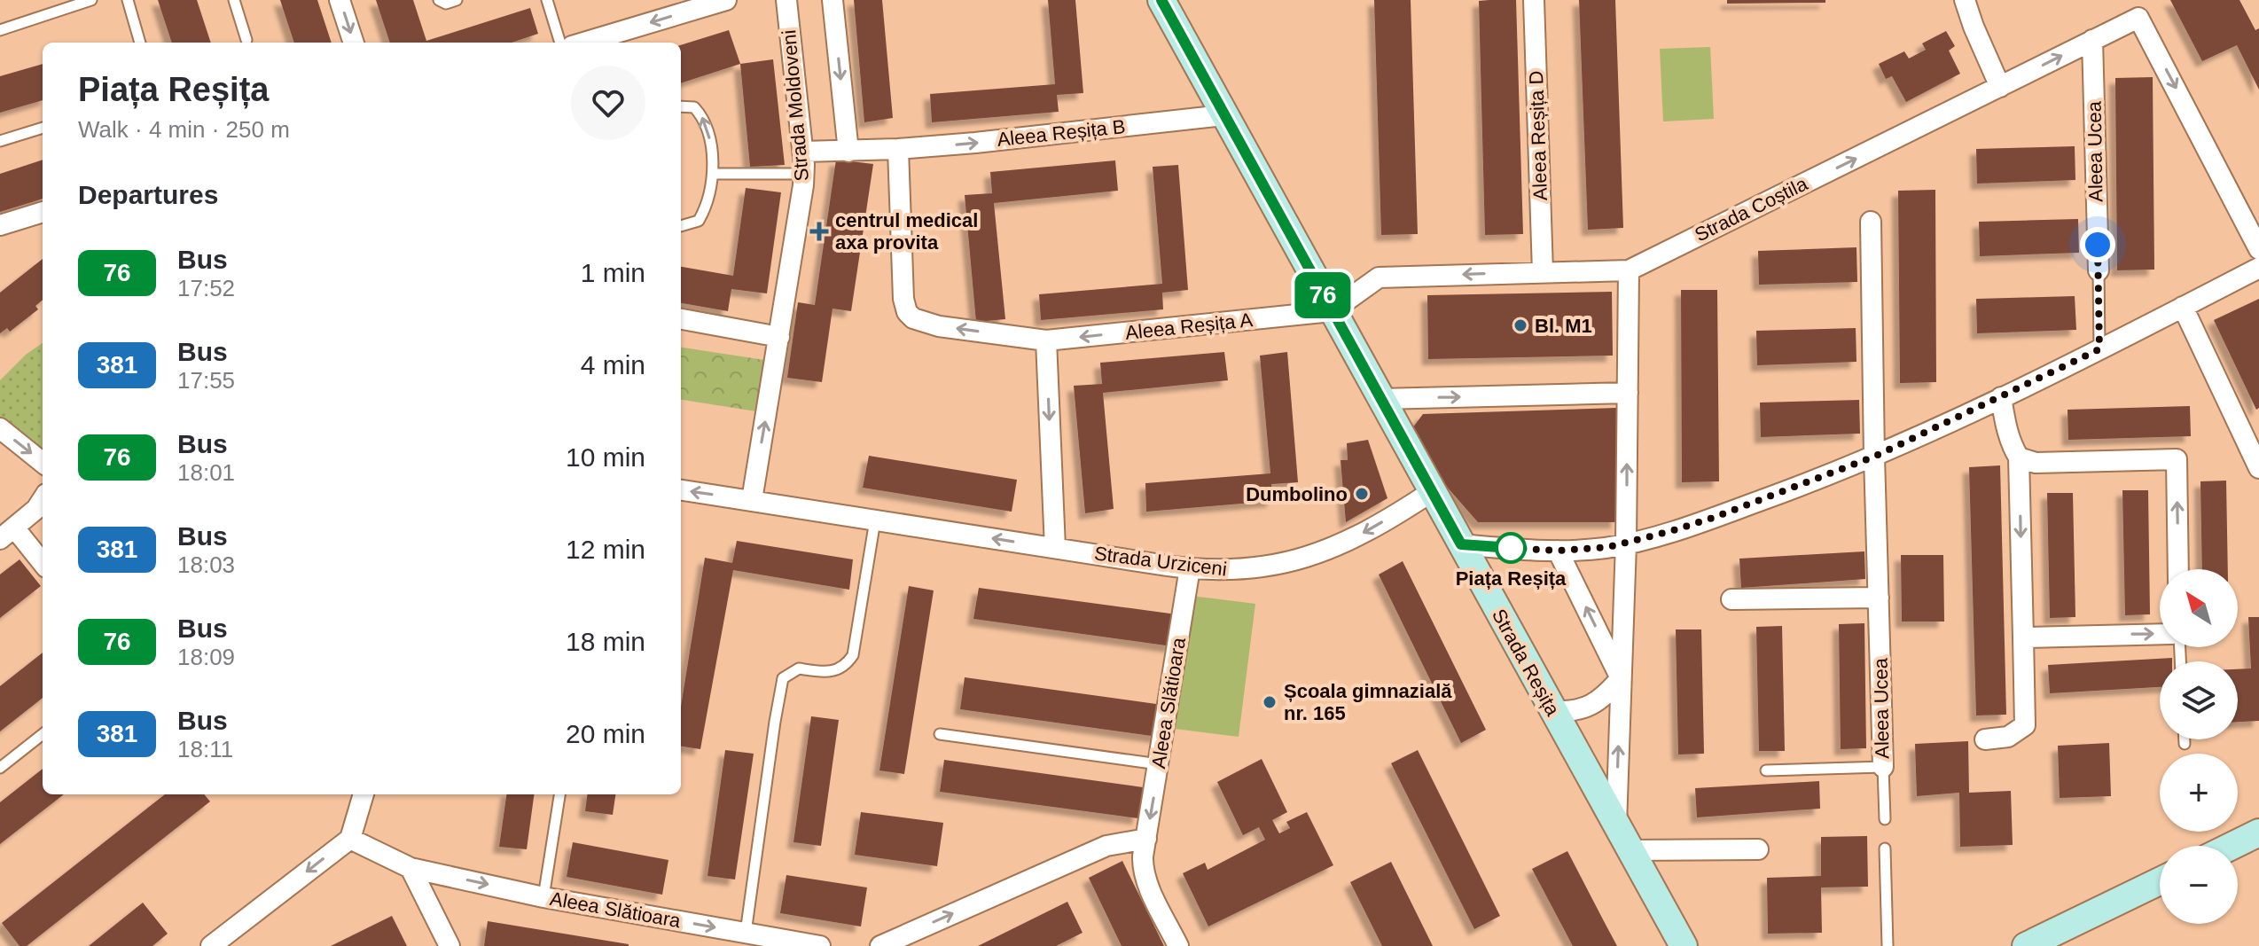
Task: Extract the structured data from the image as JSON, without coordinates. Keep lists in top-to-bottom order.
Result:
{
  "streets": {
    "street": [
      "Strada Moldoveni",
      "Aleea Reșița B",
      "Aleea Reșița D",
      "Aleea Ucea",
      "Strada Coștila",
      "Aleea Reșița A",
      "Strada Urziceni",
      "Strada Reșița",
      "Aleea Slătioara"
    ]
  },
  "crossings": [
    ["Strada Moldoveni", "Aleea Reșița B"],
    ["Strada Moldoveni", "Strada Urziceni"],
    ["Aleea Reșița B", "Strada Reșița"],
    ["Aleea Ucea", "Strada Coștila"],
    ["Aleea Reșița A", "Strada Reșița"],
    ["Strada Urziceni", "Strada Reșița"],
    ["Strada Urziceni", "Aleea Slătioara"]
  ],
  "one_way": [
    "Aleea Reșița B",
    "Aleea Reșița A",
    "Strada Urziceni",
    "Aleea Slătioara"
  ],
  "places": {
    "health": ["centrul medical axa provita"],
    "other": [
      "Bl. M1",
      "Dumbolino",
      "Piața Reșița",
      "Școala gimnazială nr. 165"
    ]
  },
  "lines": ["bus line 76"],
  "north": "top left",
  "page": {
    "on_map": "76",
    "heading": [
      ["Piața Reșița", "Walk · 4 min · 250 m"],
      "Departures"
    ],
    "list": [
      {
        "mark": "76",
        "name": "Bus",
        "note": "17:52",
        "value": "1 min"
      },
      {
        "mark": "381",
        "name": "Bus",
        "note": "17:55",
        "value": "4 min"
      },
      {
        "mark": "76",
        "name": "Bus",
        "note": "18:01",
        "value": "10 min"
      },
      {
        "mark": "381",
        "name": "Bus",
        "note": "18:03",
        "value": "12 min"
      },
      {
        "mark": "76",
        "name": "Bus",
        "note": "18:09",
        "value": "18 min"
      },
      {
        "mark": "381",
        "name": "Bus",
        "note": "18:11",
        "value": "20 min"
      }
    ],
    "map_buttons": ["+", "−"]
  }
}
